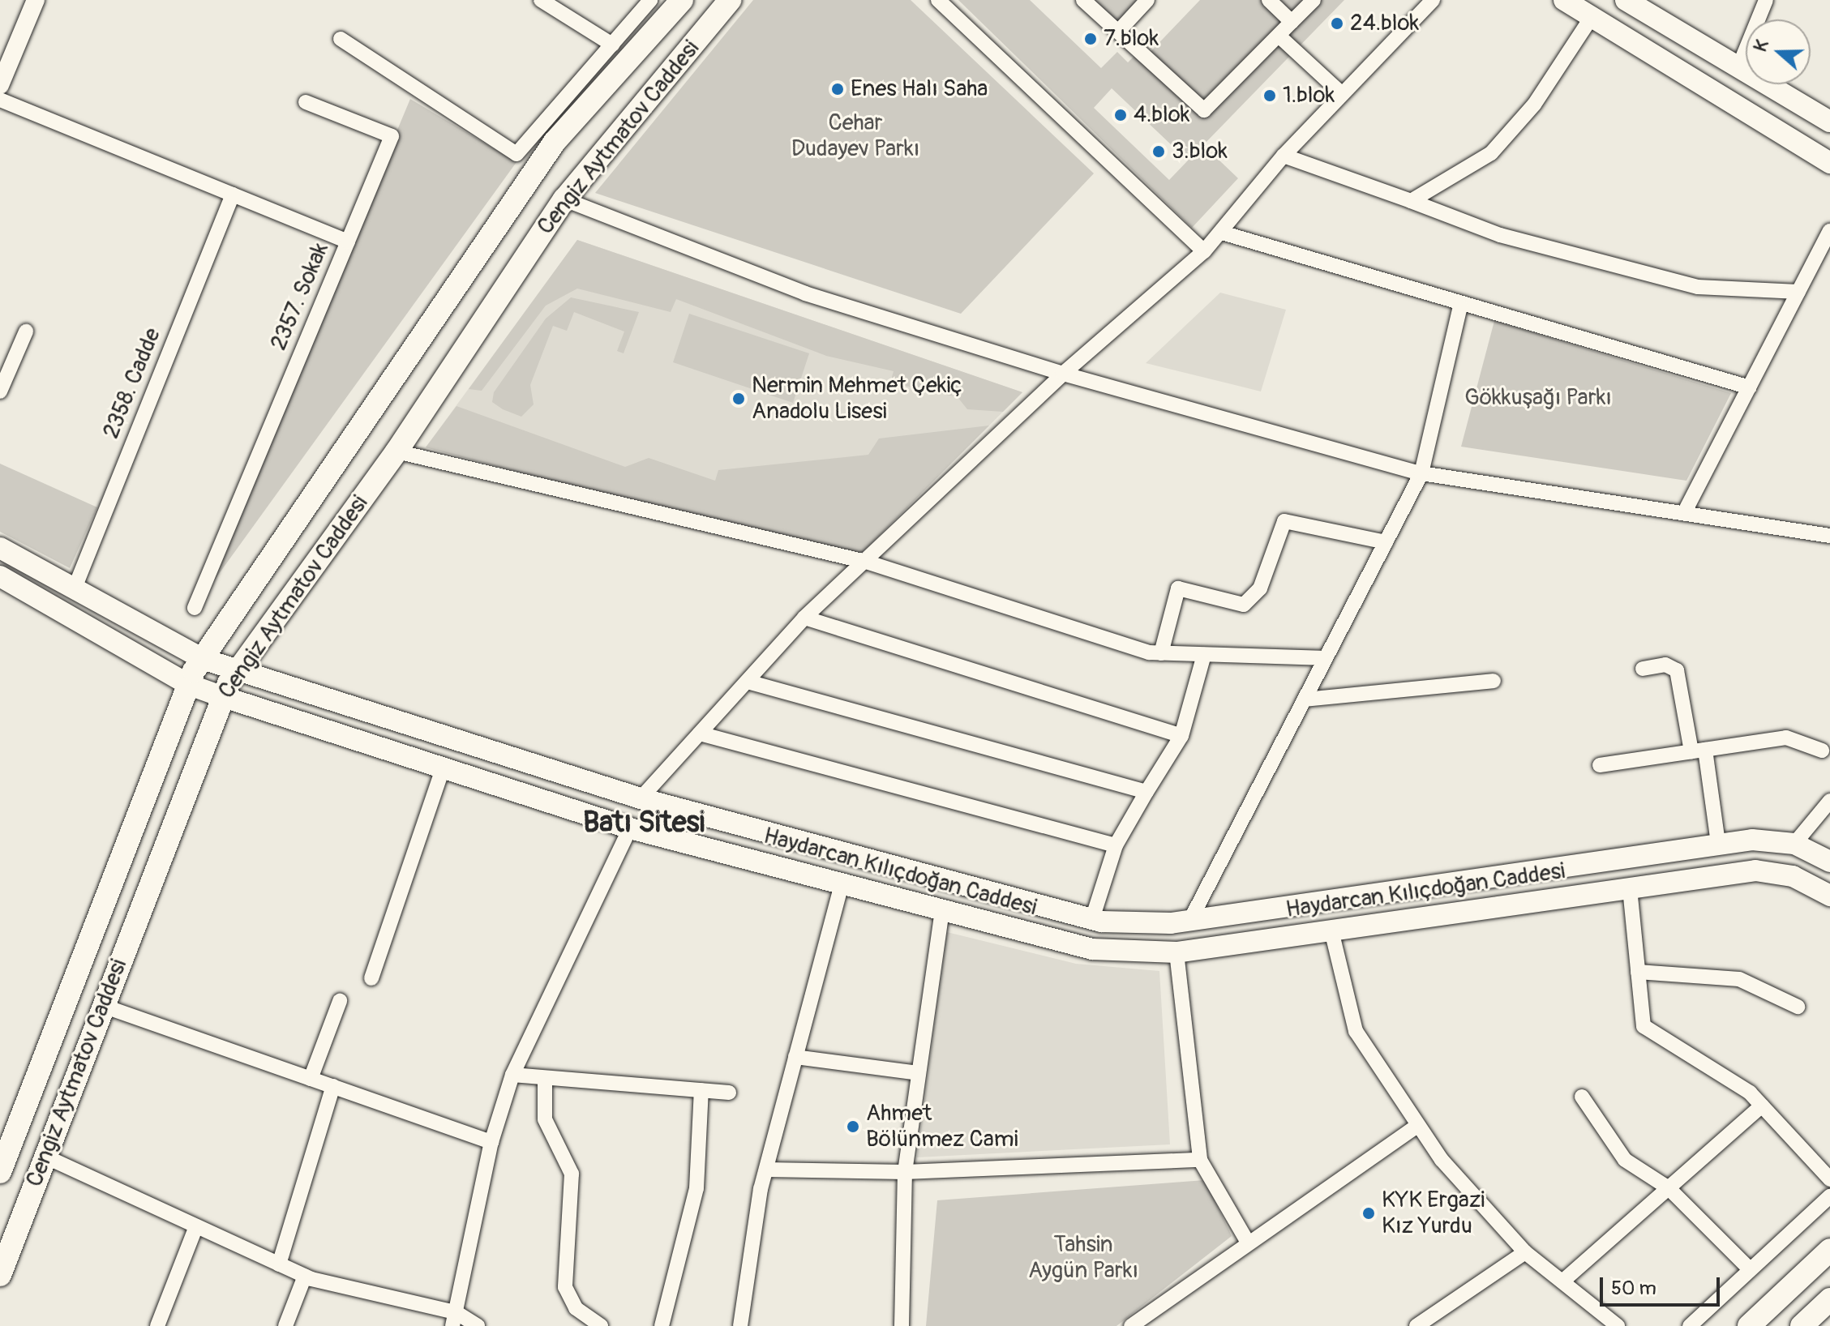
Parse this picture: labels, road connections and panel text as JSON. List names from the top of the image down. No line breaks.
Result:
{"streets":{"main road":["Cengiz Aytmatov Caddesi","Haydarcan Kılıçdoğan Caddesi"],"street":["2357. Sokak","2358. Cadde"]},"crossings":[["Cengiz Aytmatov Caddesi","Haydarcan Kılıçdoğan Caddesi"],["2357. Sokak","2358. Cadde"],["2358. Cadde","Haydarcan Kılıçdoğan Caddesi"]],"districts":["Batı Sitesi"],"parks":["Cehar Dudayev Parkı","Gökkuşağı Parkı","Tahsin Aygün Parkı"],"places":["24.blok","7.blok","Enes Halı Saha","1.blok","4.blok","3.blok","Nermin Mehmet Çekiç Anadolu Lisesi","Ahmet Bölünmez Cami","KYK Ergazi Kız Yurdu"],"scale_bar":"50 m","north":"left"}
